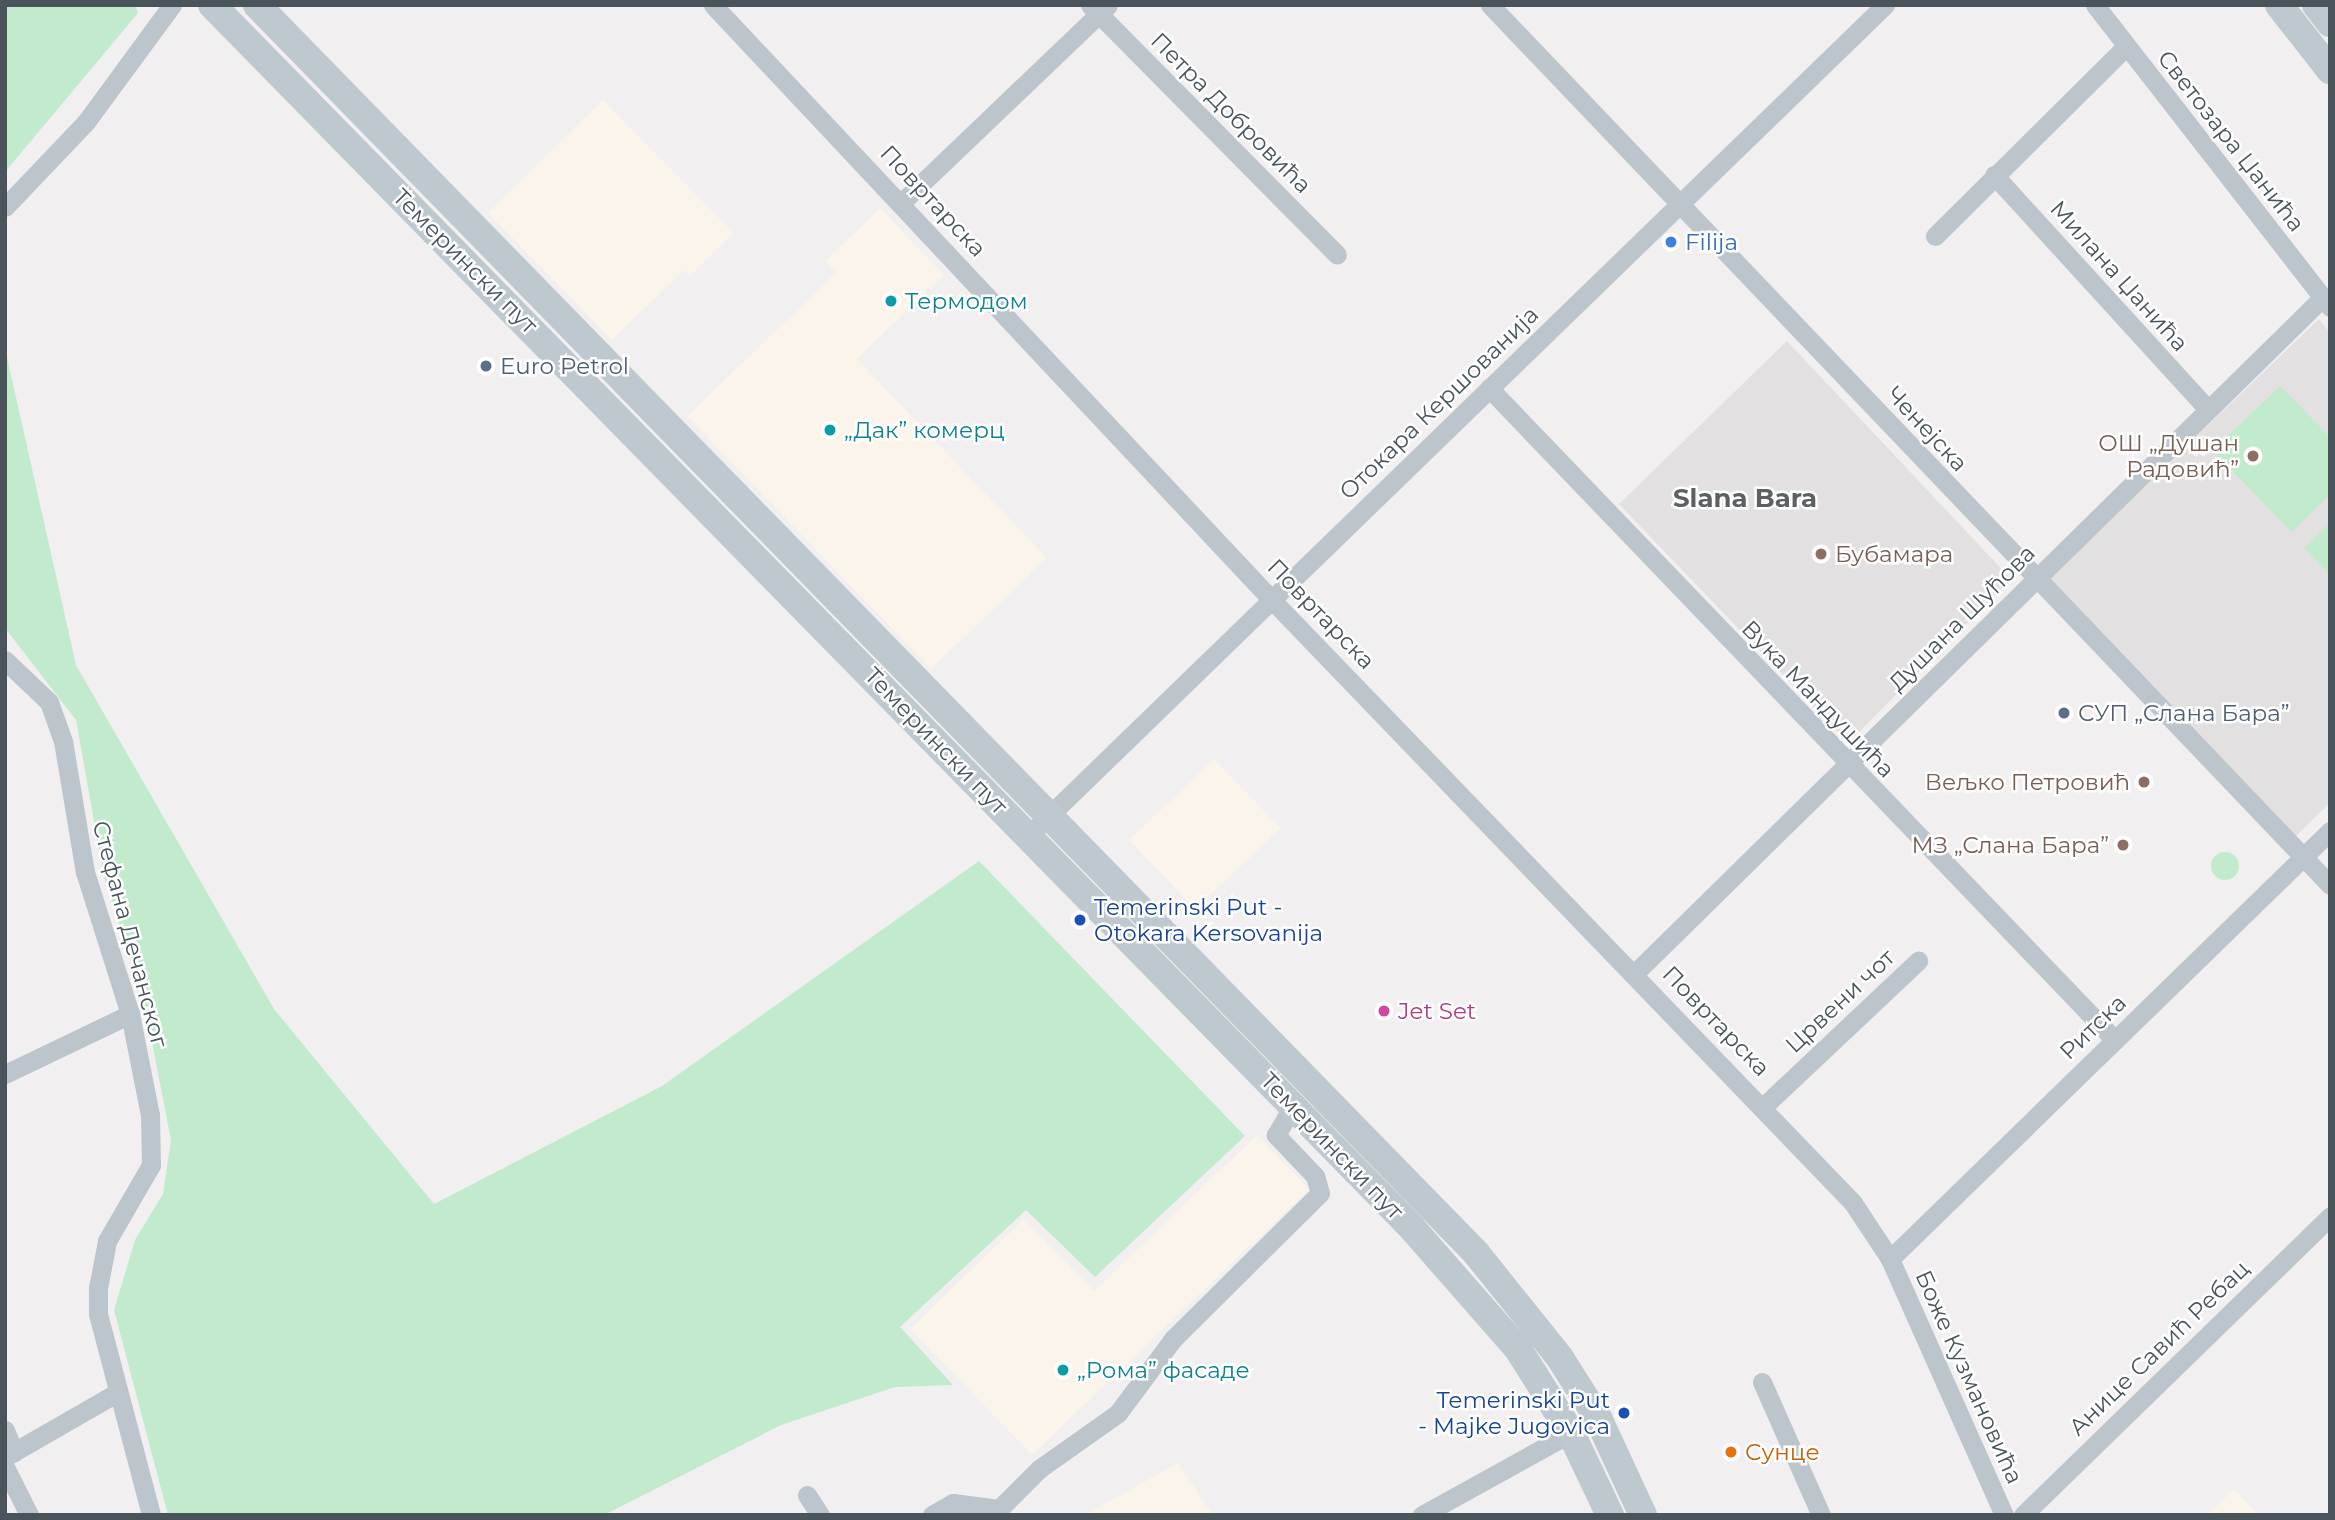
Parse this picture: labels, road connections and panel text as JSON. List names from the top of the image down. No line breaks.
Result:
{"streets":{"main road":["Темерински пут"],"street":["Петра Добровића","Светозара Џанића","Повртарска","Милана Џанића","Отокара Кершованија","Ченејска","Душана Шућова","Вука Мандушића","Стефана Дечанског","Црвени чот","Ритска","Анице Савић Ребац","Боже Кузмановића"]},"crossings":[["Светозара Џанића","Душана Шућова"],["Повртарска","Отокара Кершованија"],["Повртарска","Душана Шућова"],["Повртарска","Црвени чот"],["Повртарска","Ритска"],["Повртарска","Боже Кузмановића"],["Темерински пут","Отокара Кершованија"],["Милана Џанића","Душана Шућова"],["Отокара Кершованија","Ченејска"],["Отокара Кершованија","Вука Мандушића"],["Ченејска","Душана Шућова"],["Ченејска","Ритска"],["Душана Шућова","Вука Мандушића"],["Вука Мандушића","Ритска"],["Ритска","Боже Кузмановића"]],"districts":["Slana Bara"],"places":["Filija","Термодом","Euro Petrol","„Дак” комерц","ОШ „Душан Радовић”","Бубамара","СУП „Слана Бара”","Вељко Петровић","МЗ „Слана Бара”","Temerinski Put - Otokara Kersovanija","Jet Set","„Рома” фасаде","Temerinski Put - Majke Jugovica","Сунце"]}
